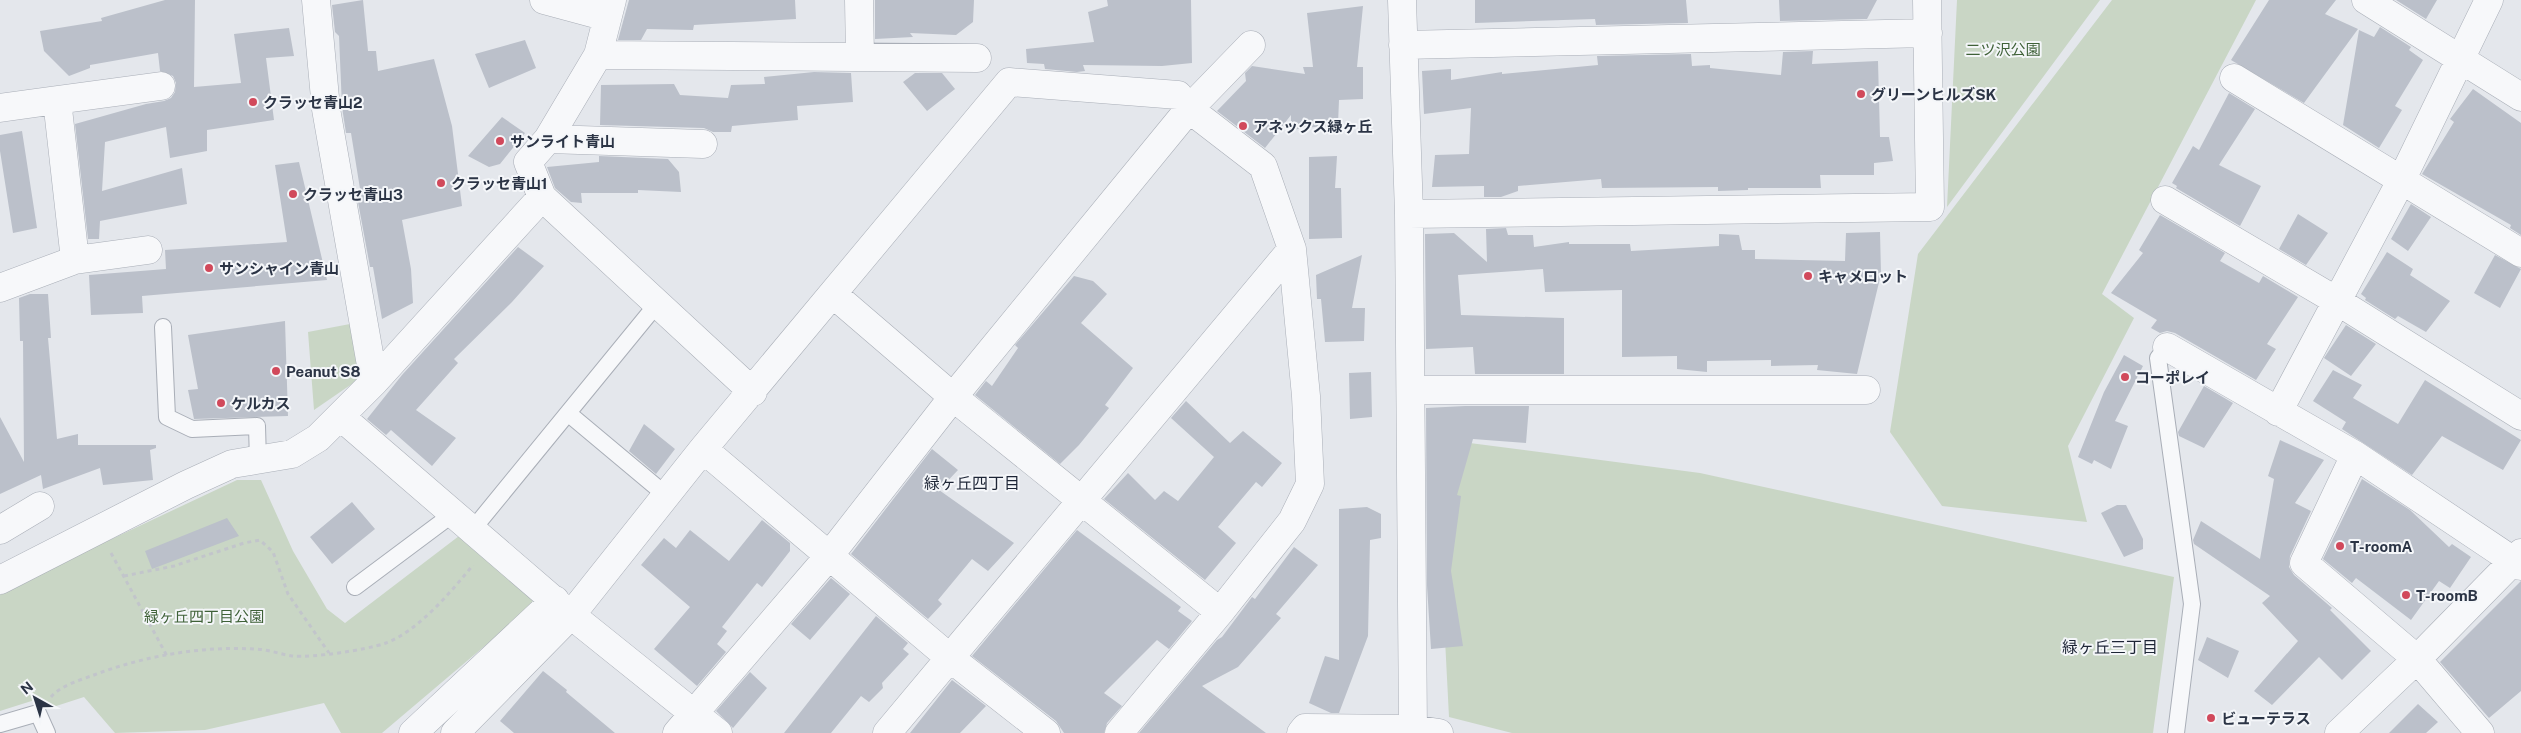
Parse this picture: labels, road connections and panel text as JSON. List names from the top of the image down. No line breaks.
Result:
{"districts":["緑ヶ丘四丁目","緑ヶ丘三丁目"],"parks":["二ツ沢公園","緑ヶ丘四丁目公園"],"places":["グリーンヒルズSK","クラッセ青山2","アネックス緑ヶ丘","サンライト青山","クラッセ青山1","クラッセ青山3","サンシャイン青山","キャメロット","Peanut S8","コーポレイ","ケルカス","T-roomA","T-roomB","ビューテラス"],"north":"top left"}
